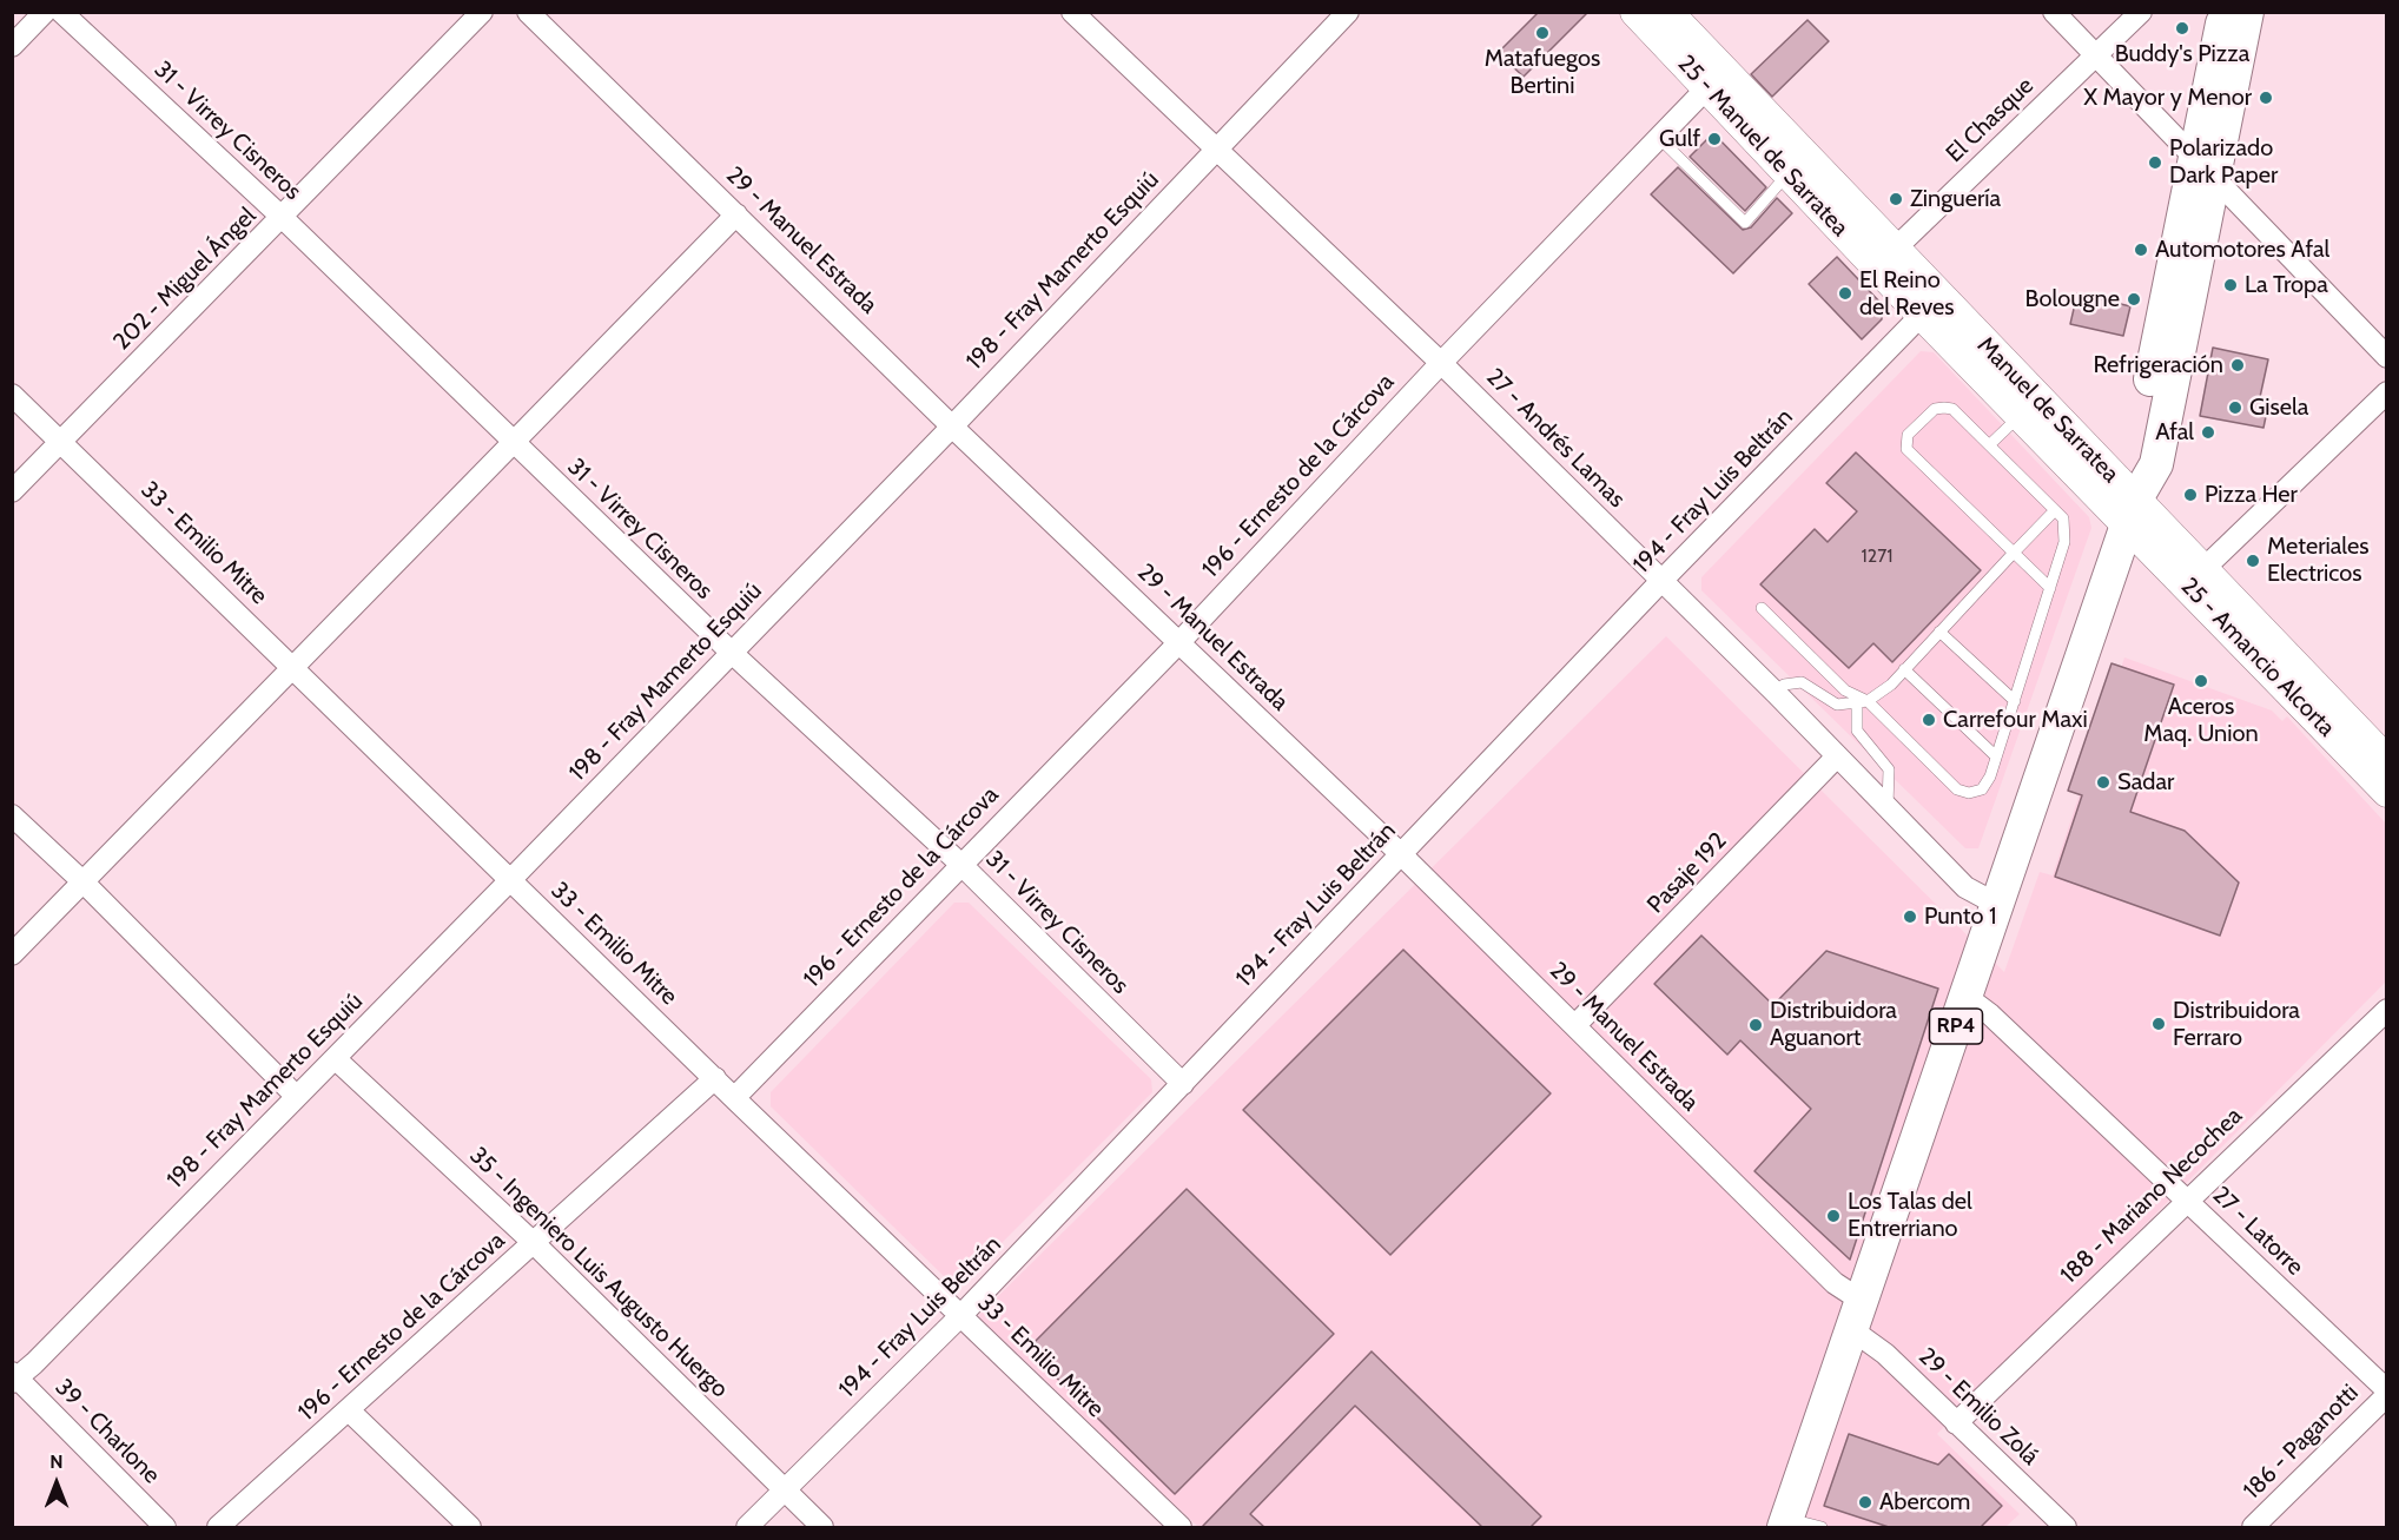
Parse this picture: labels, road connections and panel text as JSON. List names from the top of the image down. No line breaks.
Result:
{"streets":{"main road":["25 - Manuel de Sarratea","Manuel de Sarratea","25 - Amancio Alcorta","RP4"],"street":["El Chasque","31 - Virrey Cisneros","29 - Manuel Estrada","198 - Fray Mamerto Esquiú","202 - Miguel Ángel","27 - Andrés Lamas","196 - Ernesto de la Cárcova","194 - Fray Luis Beltrán","33 - Emilio Mitre","Pasaje 192","188 - Mariano Necochea","27 - Latorre","35 - Ingeniero Luis Augusto Huergo","29 - Emilio Zolá","39 - Charlone","186 - Paganotti"]},"crossings":[["El Chasque","25 - Manuel de Sarratea"],["El Chasque","Manuel de Sarratea"],["31 - Virrey Cisneros","198 - Fray Mamerto Esquiú"],["31 - Virrey Cisneros","202 - Miguel Ángel"],["31 - Virrey Cisneros","196 - Ernesto de la Cárcova"],["31 - Virrey Cisneros","194 - Fray Luis Beltrán"],["25 - Manuel de Sarratea","Manuel de Sarratea"],["25 - Manuel de Sarratea","196 - Ernesto de la Cárcova"],["25 - Manuel de Sarratea","194 - Fray Luis Beltrán"],["25 - Manuel de Sarratea","25 - Amancio Alcorta"],["25 - Manuel de Sarratea","RP4"],["29 - Manuel Estrada","198 - Fray Mamerto Esquiú"],["29 - Manuel Estrada","196 - Ernesto de la Cárcova"],["29 - Manuel Estrada","194 - Fray Luis Beltrán"],["29 - Manuel Estrada","Pasaje 192"],["29 - Manuel Estrada","RP4"],["29 - Manuel Estrada","29 - Emilio Zolá"],["198 - Fray Mamerto Esquiú","27 - Andrés Lamas"],["198 - Fray Mamerto Esquiú","33 - Emilio Mitre"],["198 - Fray Mamerto Esquiú","35 - Ingeniero Luis Augusto Huergo"],["198 - Fray Mamerto Esquiú","39 - Charlone"],["202 - Miguel Ángel","33 - Emilio Mitre"],["Manuel de Sarratea","196 - Ernesto de la Cárcova"],["Manuel de Sarratea","25 - Amancio Alcorta"],["Manuel de Sarratea","RP4"],["27 - Andrés Lamas","196 - Ernesto de la Cárcova"],["27 - Andrés Lamas","194 - Fray Luis Beltrán"],["27 - Andrés Lamas","Pasaje 192"],["27 - Andrés Lamas","RP4"],["196 - Ernesto de la Cárcova","33 - Emilio Mitre"],["196 - Ernesto de la Cárcova","35 - Ingeniero Luis Augusto Huergo"],["194 - Fray Luis Beltrán","33 - Emilio Mitre"],["194 - Fray Luis Beltrán","35 - Ingeniero Luis Augusto Huergo"],["25 - Amancio Alcorta","RP4"],["RP4","27 - Latorre"],["RP4","29 - Emilio Zolá"],["188 - Mariano Necochea","27 - Latorre"],["188 - Mariano Necochea","29 - Emilio Zolá"],["27 - Latorre","186 - Paganotti"]],"places":["Buddy's Pizza","Matafuegos Bertini","X Mayor y Menor","Gulf","Polarizado Dark Paper","Zinguería","Automotores Afal","La Tropa","El Reino del Reves","Bolougne","Refrigeración","Gisela","Afal","Pizza Her","Meteriales Electricos","Aceros Maq. Union","Carrefour Maxi","Sadar","Punto 1","Distribuidora Ferraro","Distribuidora Aguanort","Los Talas del Entrerriano","Abercom"],"house_numbers":["1271"],"north":"top"}
